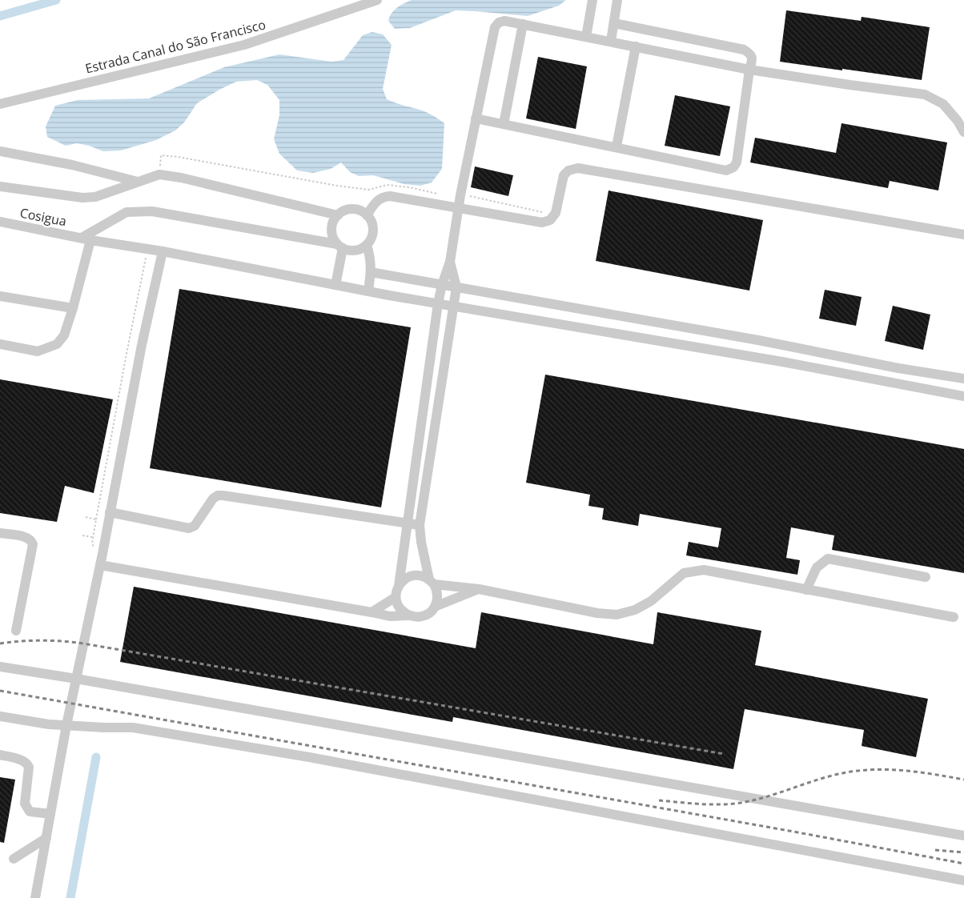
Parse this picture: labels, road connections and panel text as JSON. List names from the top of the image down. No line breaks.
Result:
{"streets":{"street":["Estrada Canal do São Francisco","Cosigua"]}}
